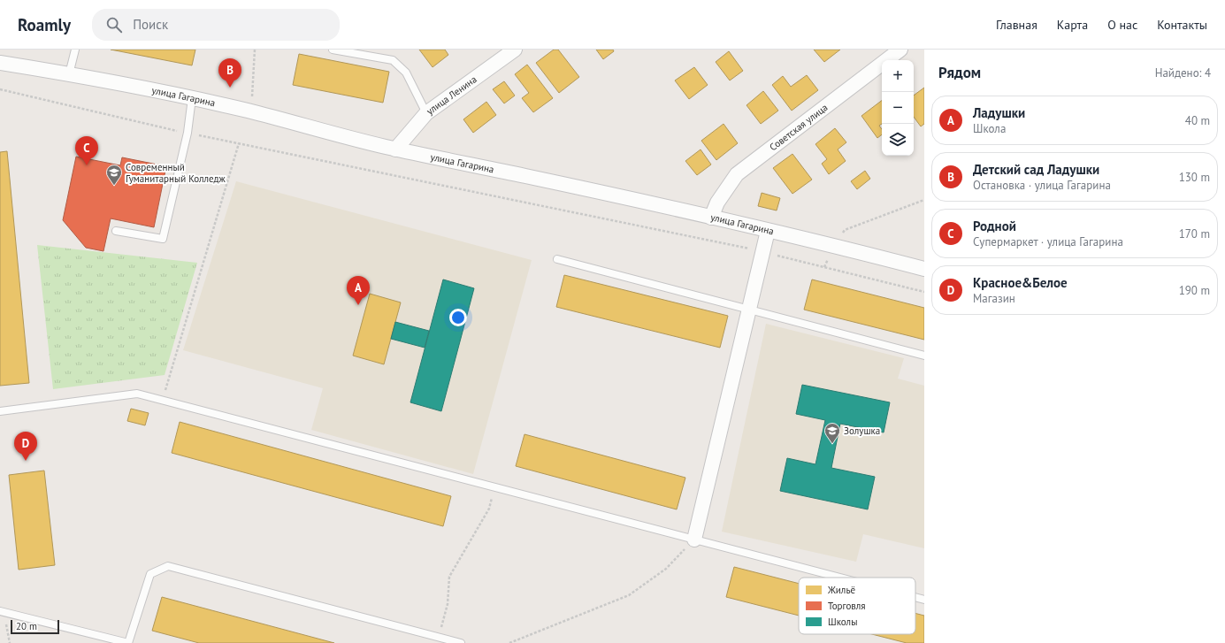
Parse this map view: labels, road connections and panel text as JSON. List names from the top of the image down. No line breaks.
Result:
{"streets":{"street":["улица Ленина","улица Гагарина","Советская улица"]},"crossings":[["улица Ленина","улица Гагарина"],["улица Гагарина","Советская улица"]],"places":{"school or university":["Современный Гуманитарный Колледж","Золушка"]},"legend":["Жильё","Торговля","Школы"],"scale_bar":"20 m","page":{"header":"Roamly","search":"Поиск","nav":["Главная","Карта","О нас","Контакты"],"heading":["Рядом","Найдено: 4"],"pins":["B","C","A","D"],"map_buttons":["+","−"],"list":[{"mark":"A","name":"Ладушки","note":"Школа","value":"40 m"},{"mark":"B","name":"Детский сад Ладушки","note":"Остановка · улица Гагарина","value":"130 m"},{"mark":"C","name":"Родной","note":"Супермаркет · улица Гагарина","value":"170 m"},{"mark":"D","name":"Красное&Белое","note":"Магазин","value":"190 m"}],"scale":"20 m"}}
